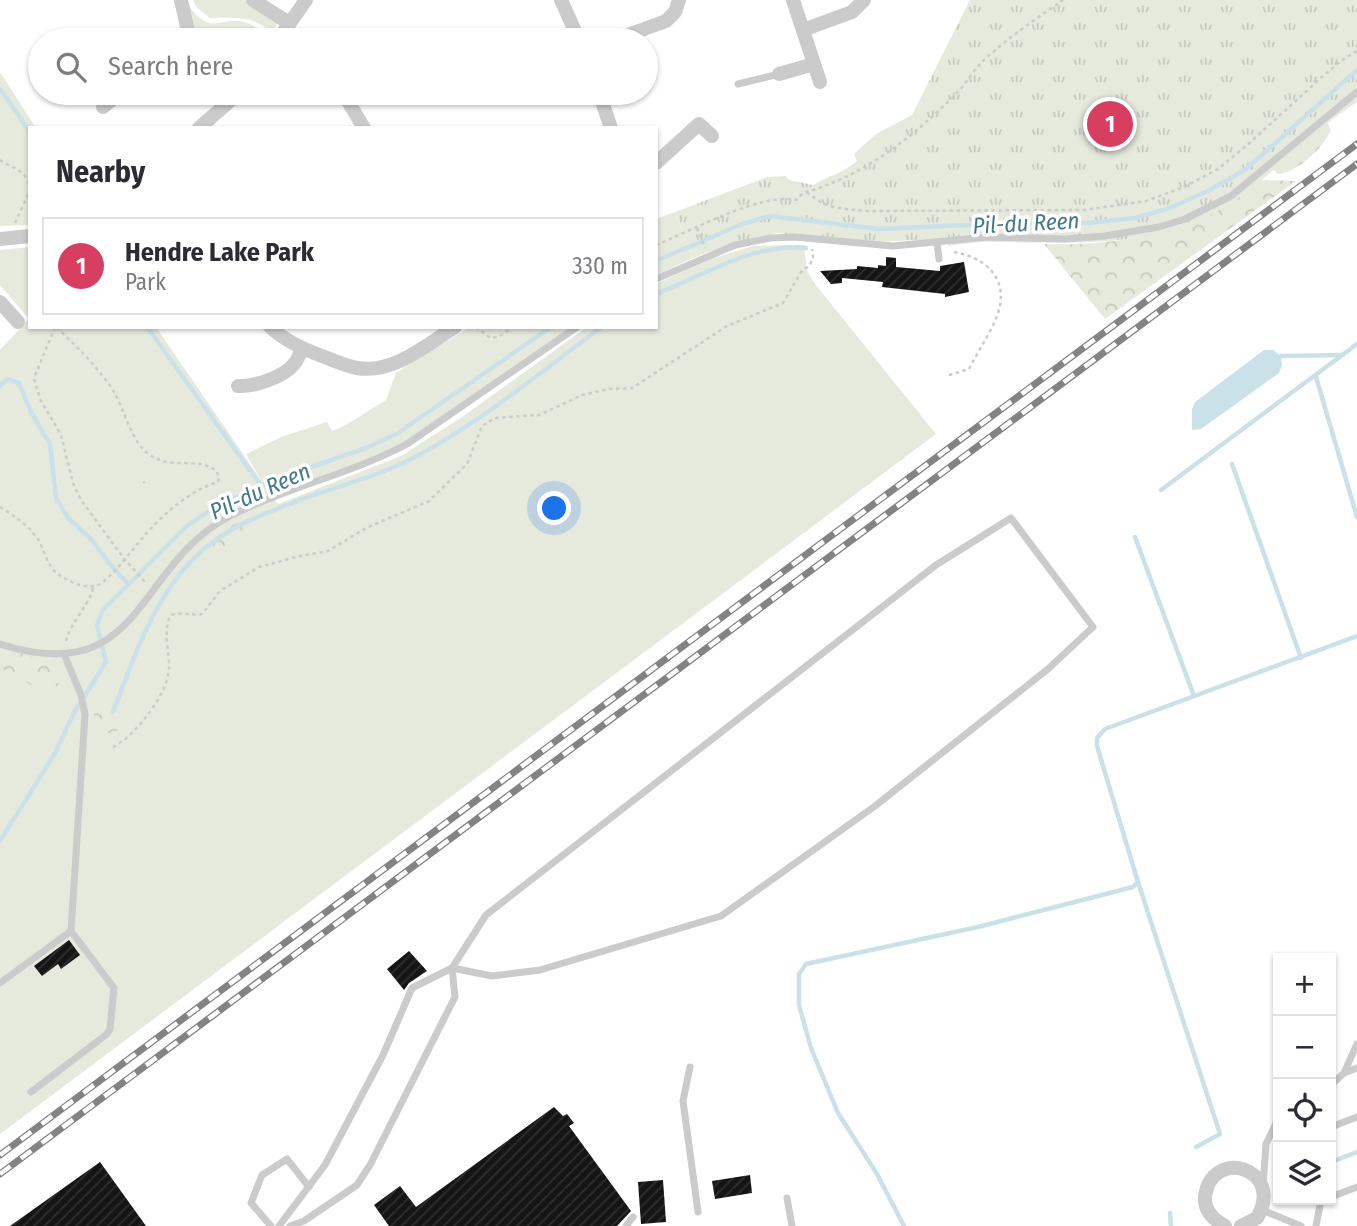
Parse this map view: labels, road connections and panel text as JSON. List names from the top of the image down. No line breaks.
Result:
{"water":["Pil-du Reen"],"page":{"search":"Search here","pins":"1","heading":"Nearby","list":[{"mark":"1","name":"Hendre Lake Park","note":"Park","value":"330 m"}],"map_buttons":["+","−"]}}
